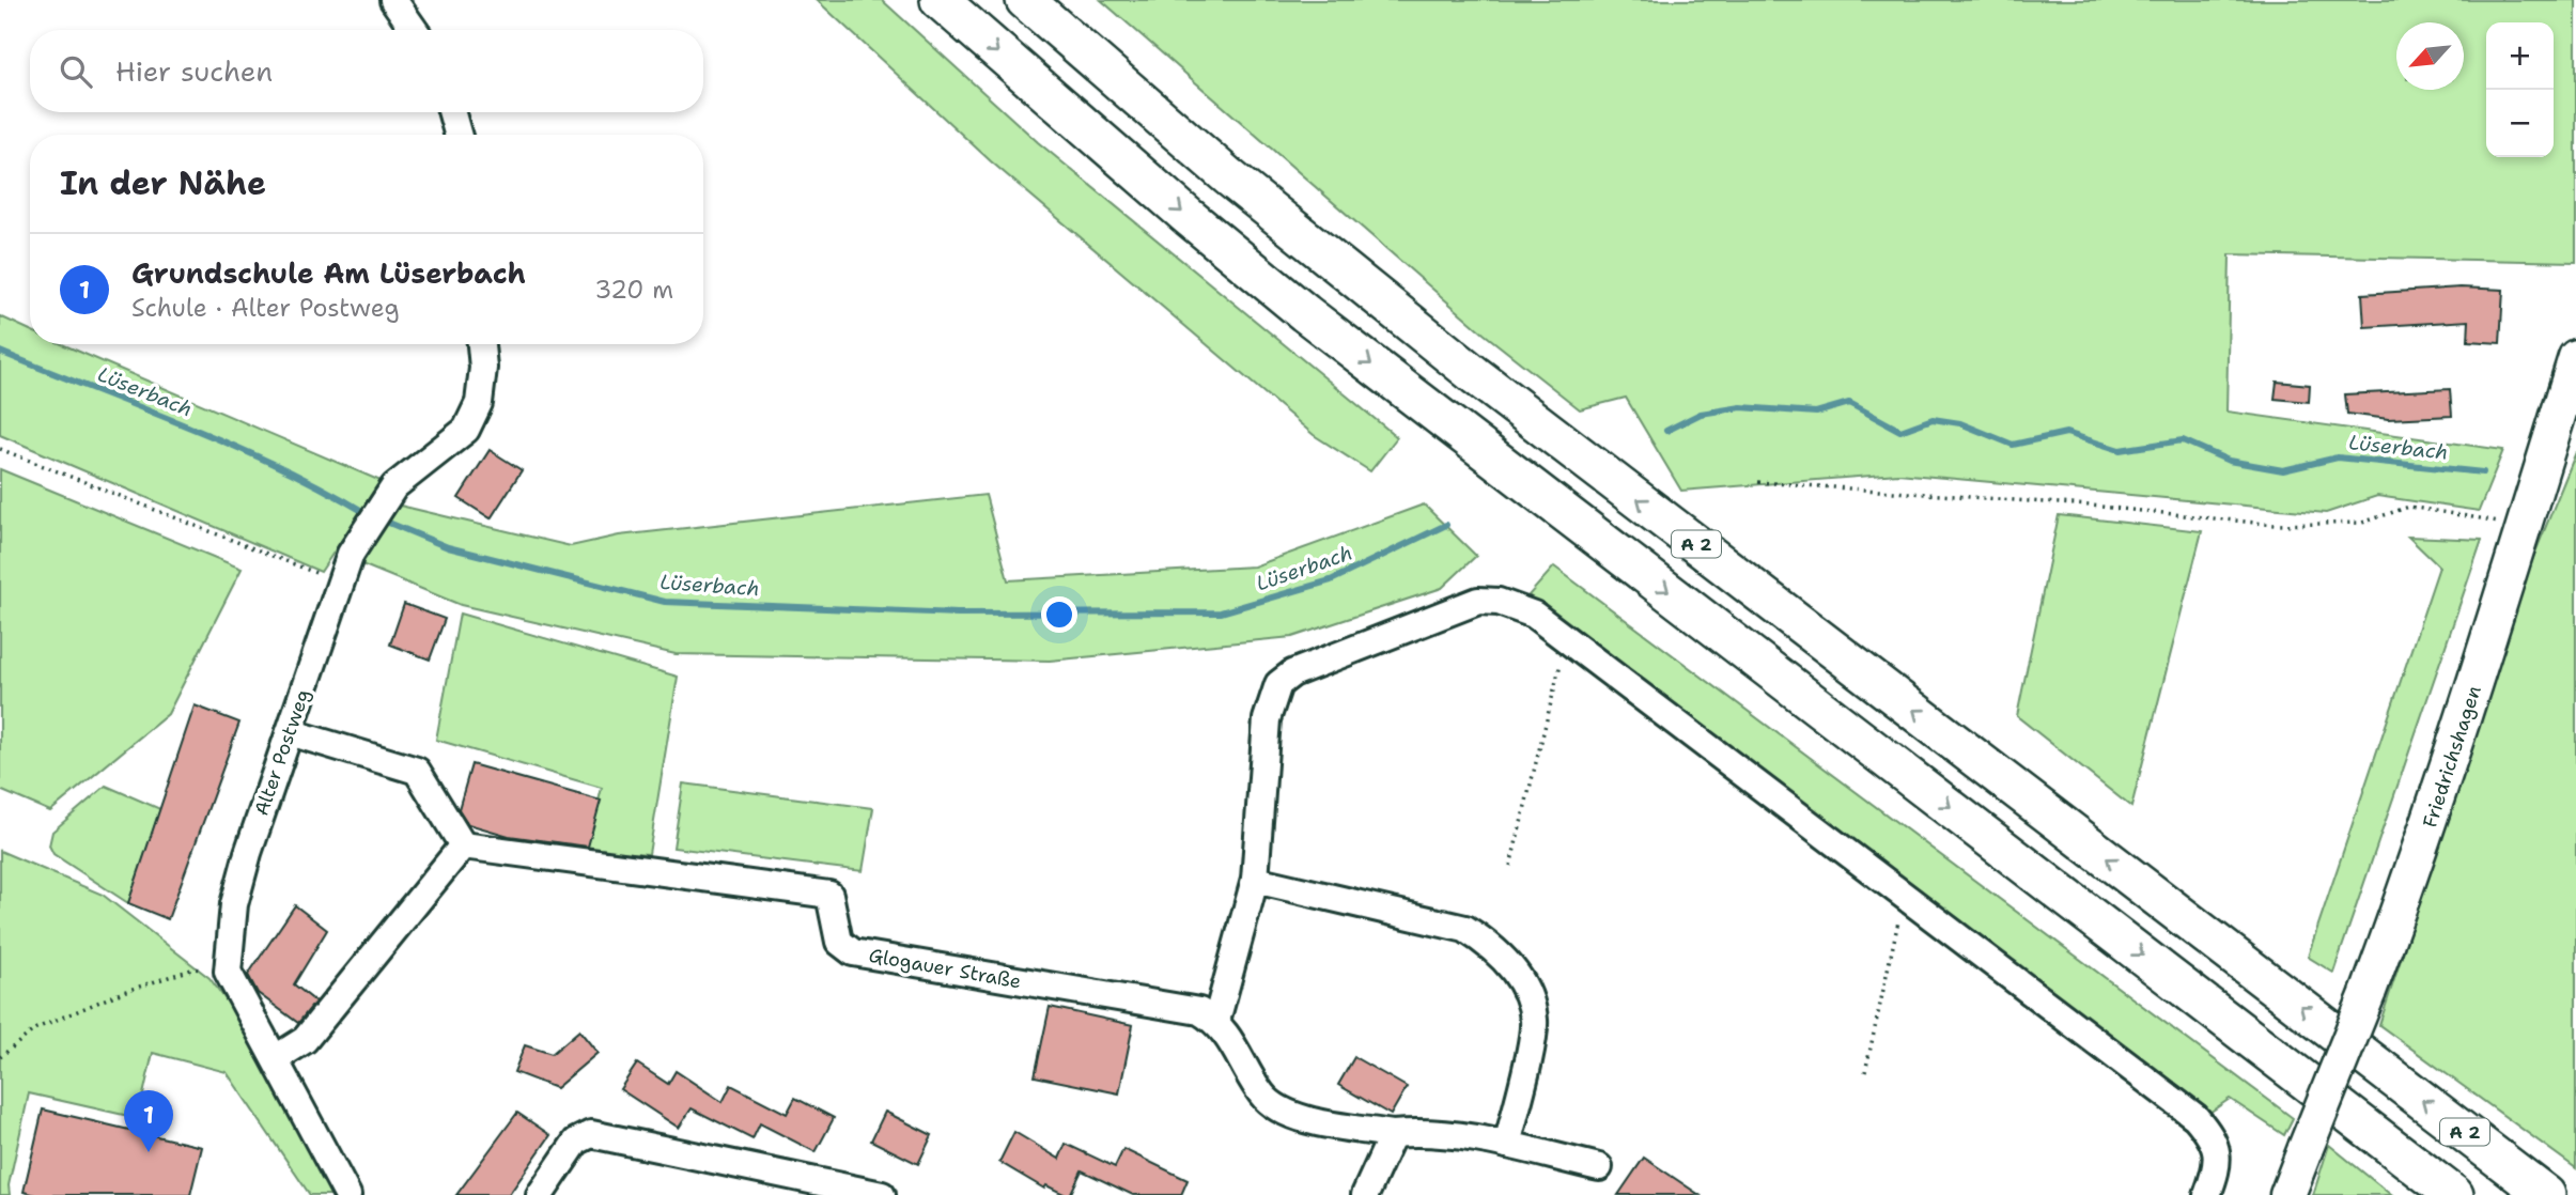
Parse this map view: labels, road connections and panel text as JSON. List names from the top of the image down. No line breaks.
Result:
{"streets":{"highway":["A 2"],"main road":["Friedrichshagen"],"street":["Alter Postweg","Glogauer Straße"]},"water":["Lüserbach"],"north":"bottom left","page":{"map_buttons":["+","−"],"search":"Hier suchen","heading":"In der Nähe","list":[{"mark":"1","name":"Grundschule Am Lüserbach","note":"Schule · Alter Postweg","value":"320 m"}],"pins":"1"}}
